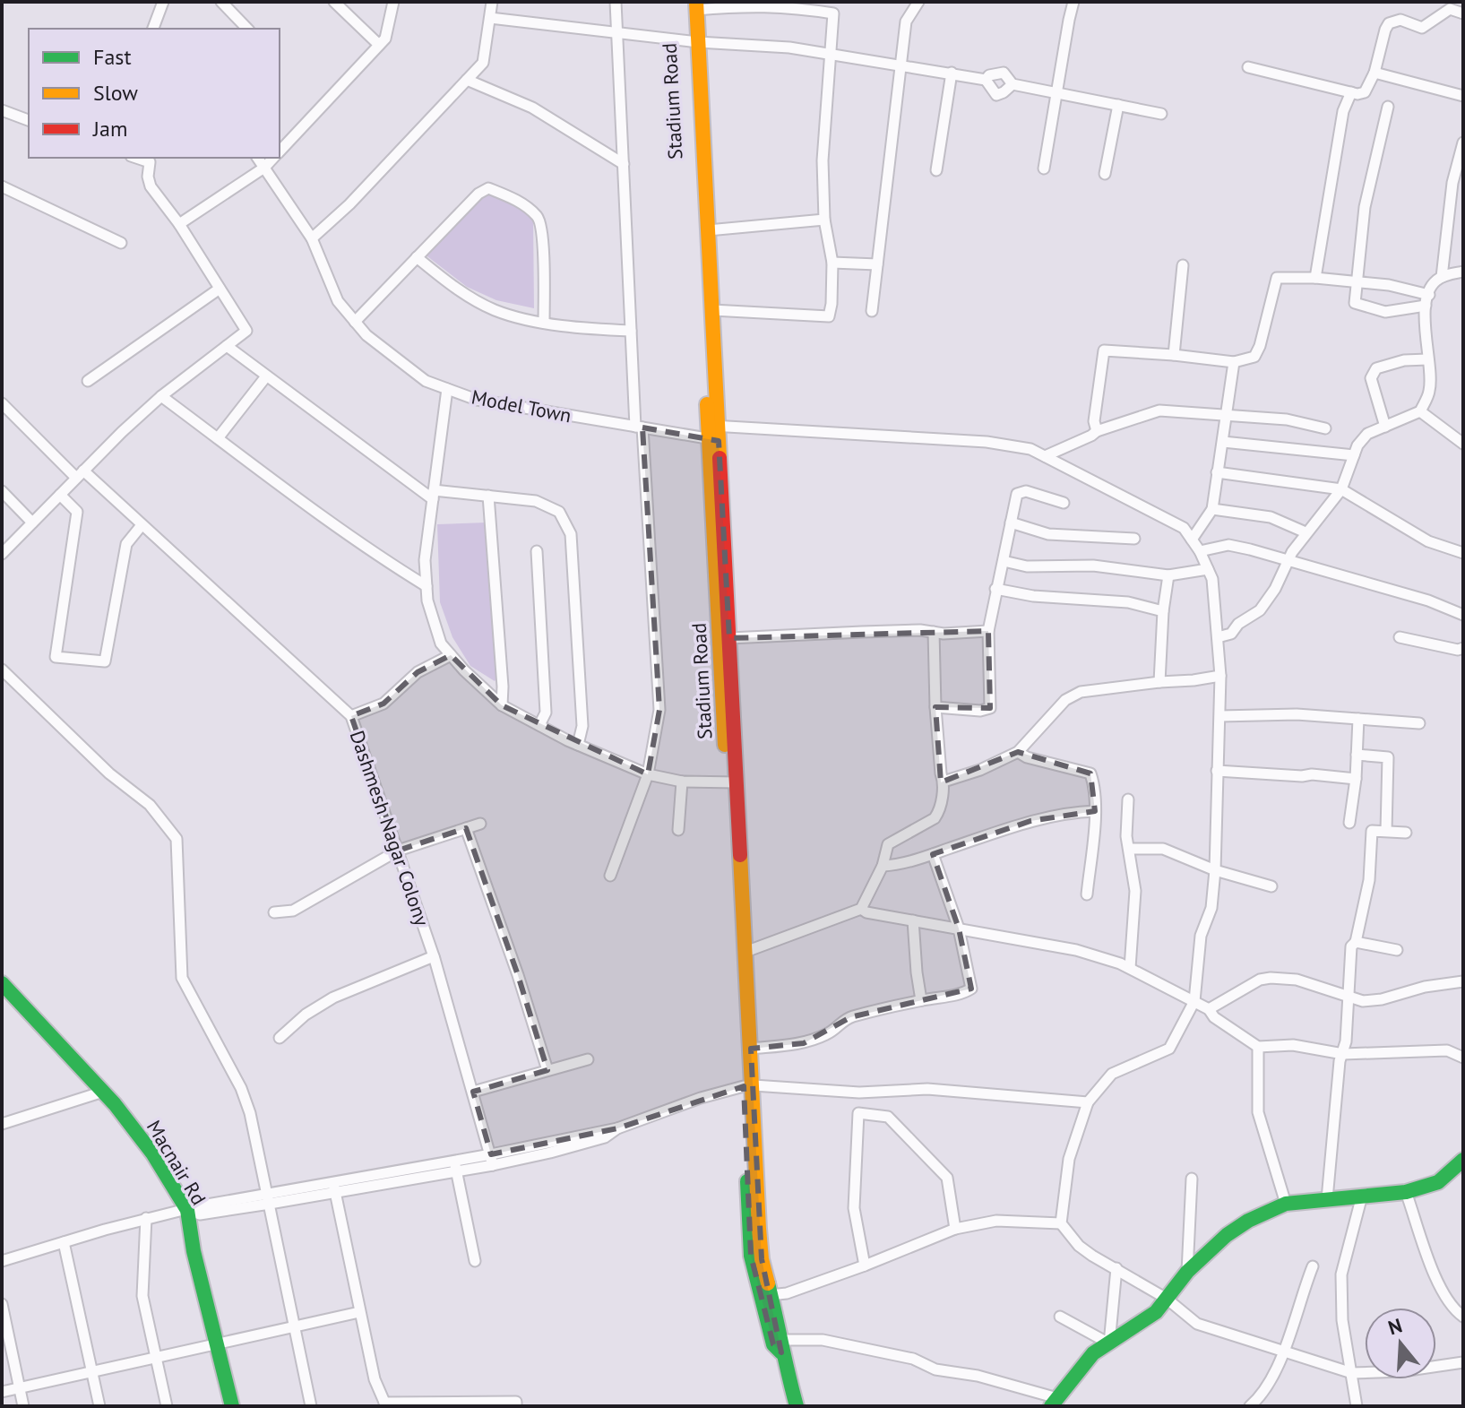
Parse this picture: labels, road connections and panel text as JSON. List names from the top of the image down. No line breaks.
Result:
{"streets":{"main road":["Stadium Road","Macnair Rd"],"street":["Model Town","Dashmesh Nagar Colony"]},"crossings":[["Stadium Road","Model Town"]],"legend":["Fast","Slow","Jam"],"north":"top"}
